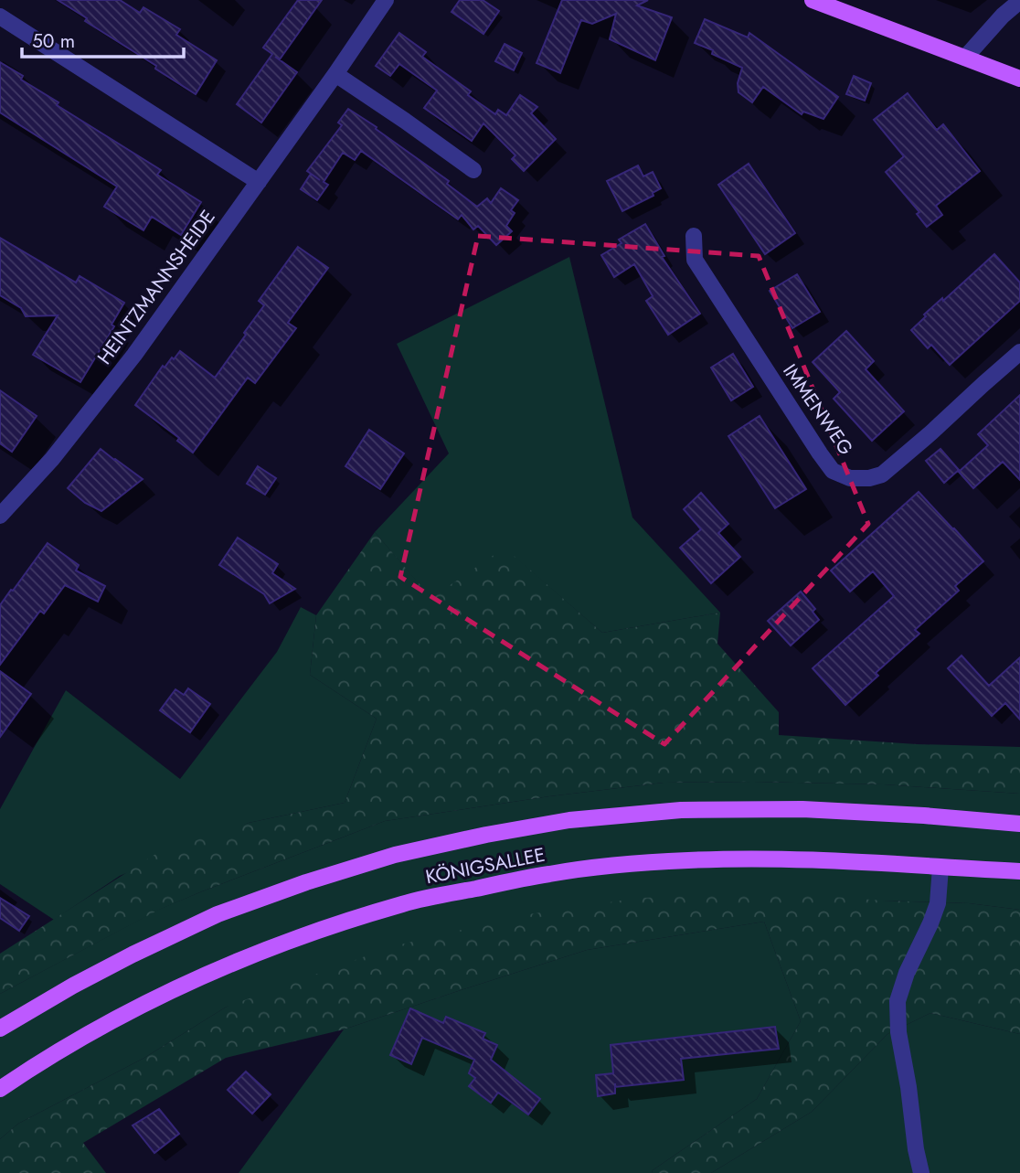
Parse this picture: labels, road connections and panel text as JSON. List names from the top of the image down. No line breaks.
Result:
{"streets":{"main road":["KÖNIGSALLEE"],"street":["HEINTZMANNSHEIDE","IMMENWEG"]},"scale_bar":"50 m"}
